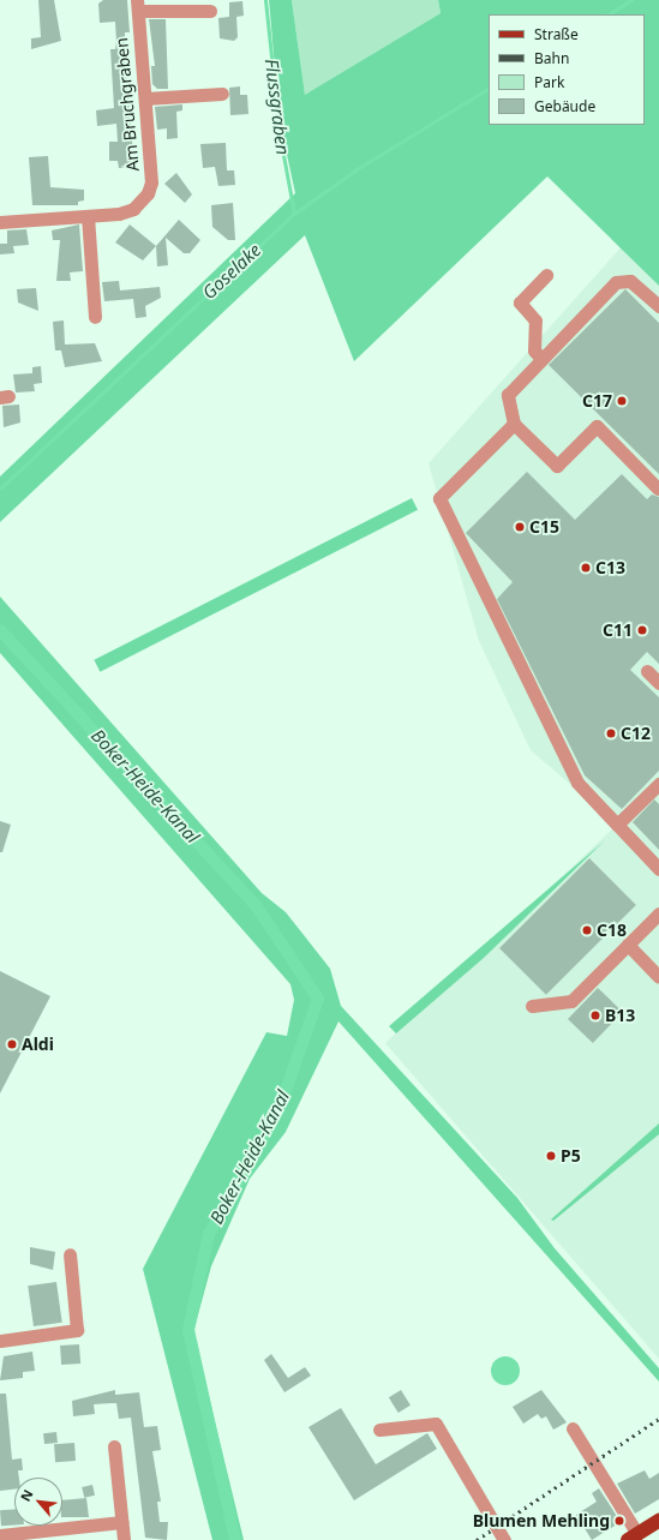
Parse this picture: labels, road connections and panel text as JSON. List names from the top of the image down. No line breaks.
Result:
{"streets":{"street":["Am Bruchgraben"]},"water":["Flussgraben","Goselake","Boker-Heide-Kanal"],"places":["C17","C15","C13","C11","C12","C18","B13","Aldi","P5","Blumen Mehling"],"legend":["Straße","Bahn","Park","Gebäude"],"north":"top left"}
